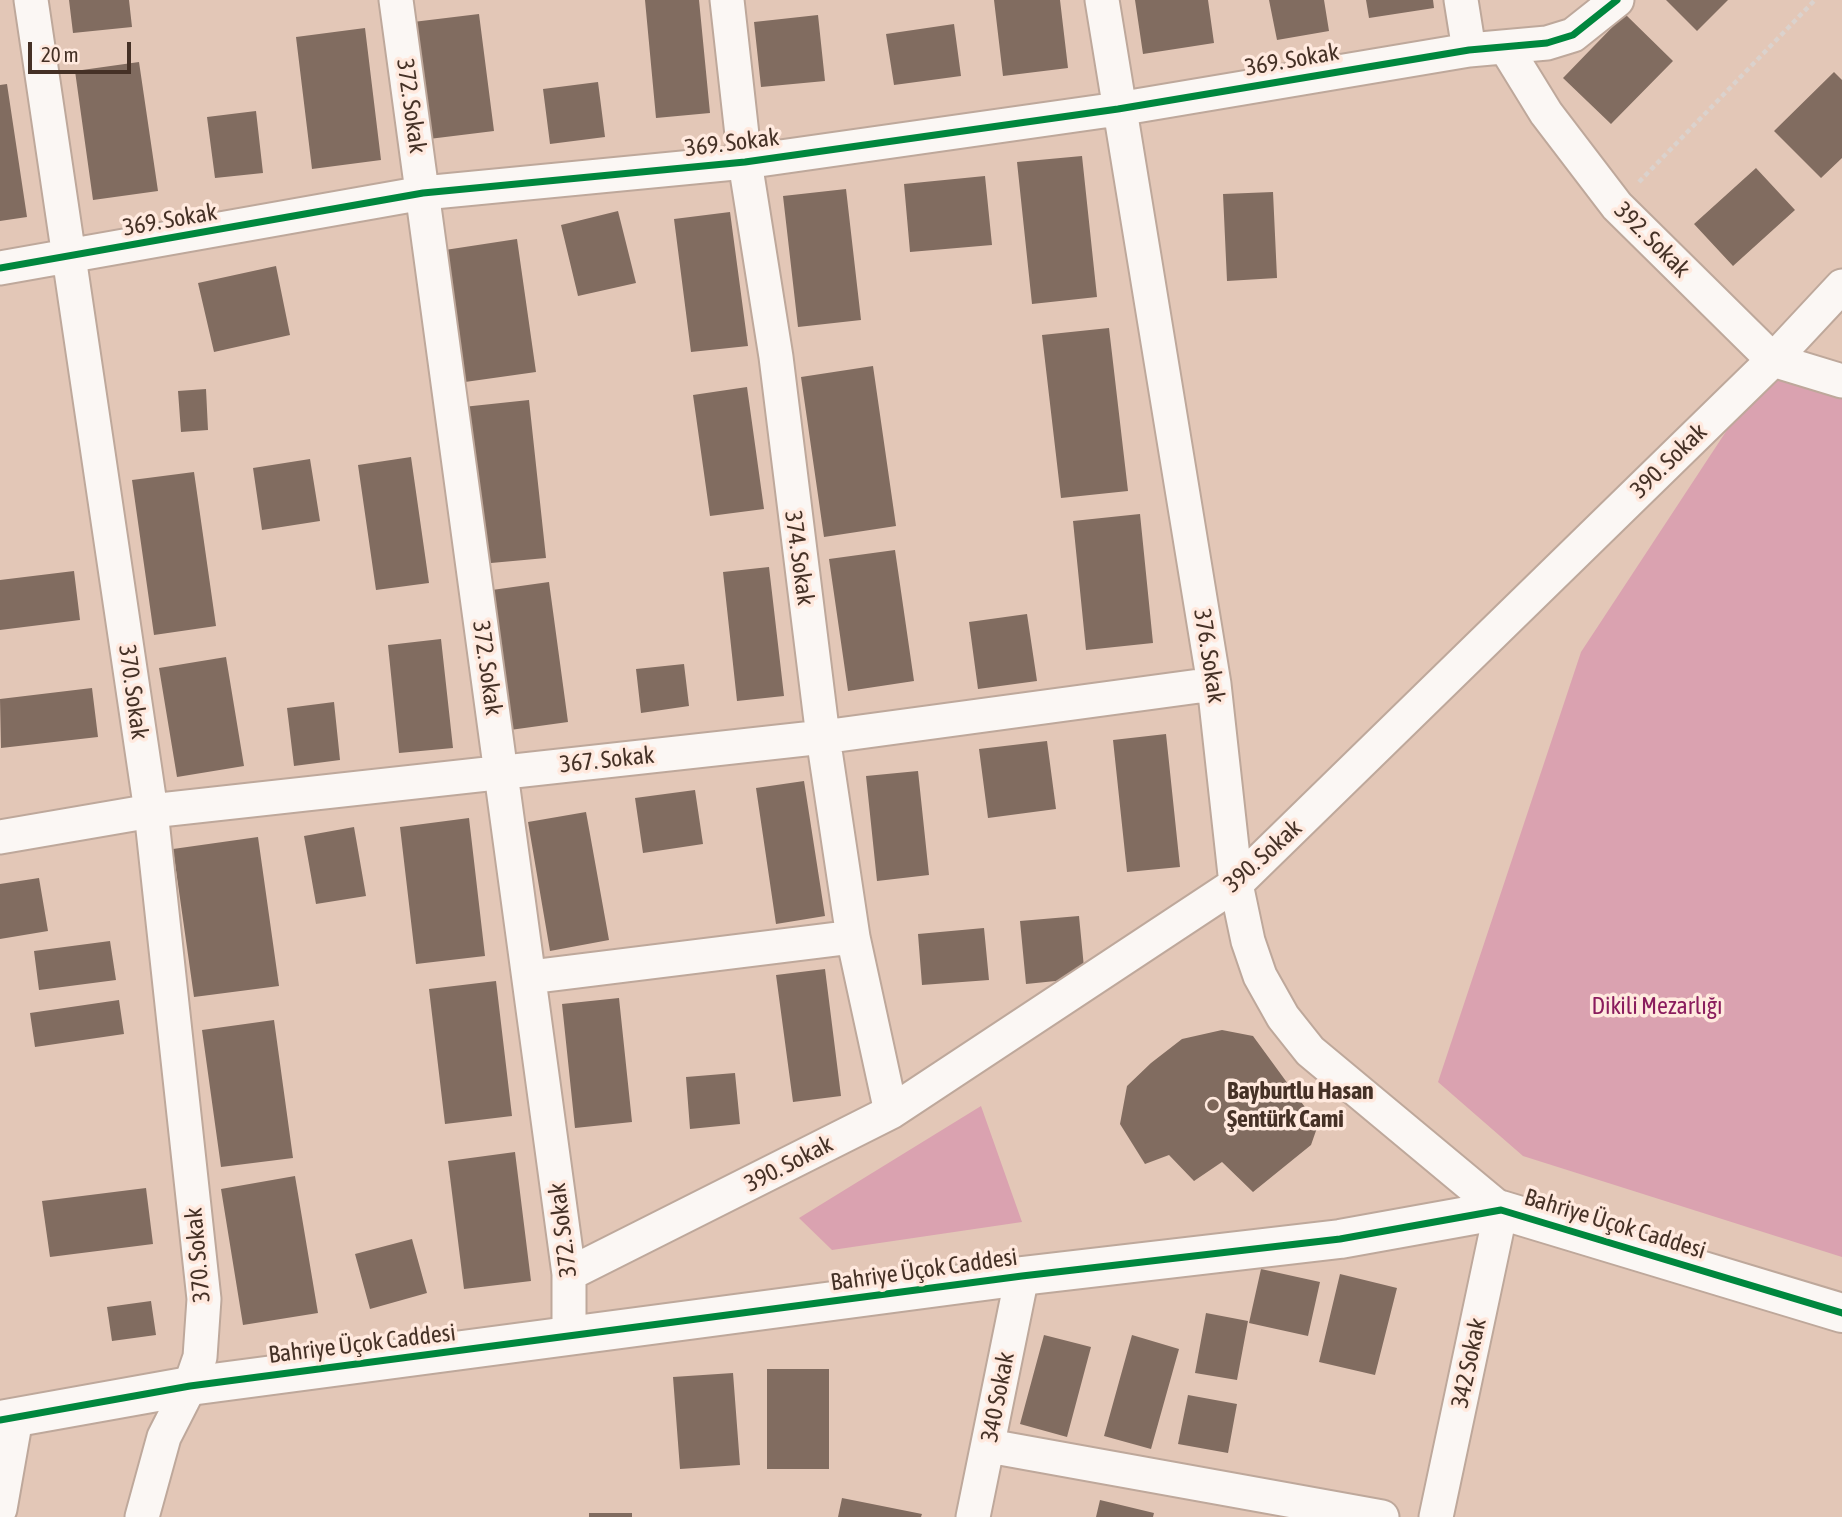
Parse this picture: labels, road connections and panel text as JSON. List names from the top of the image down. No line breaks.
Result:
{"streets":{"street":["369. Sokak","372. Sokak","392. Sokak","390. Sokak","374. Sokak","376. Sokak","370. Sokak","367. Sokak","Bahriye Üçok Caddesi","342 Sokak","340 Sokak"]},"crossings":[["369. Sokak","372. Sokak"],["369. Sokak","392. Sokak"],["369. Sokak","374. Sokak"],["369. Sokak","376. Sokak"],["369. Sokak","370. Sokak"],["372. Sokak","390. Sokak"],["372. Sokak","367. Sokak"],["372. Sokak","Bahriye Üçok Caddesi"],["392. Sokak","390. Sokak"],["390. Sokak","374. Sokak"],["390. Sokak","376. Sokak"],["374. Sokak","367. Sokak"],["376. Sokak","367. Sokak"],["376. Sokak","Bahriye Üçok Caddesi"],["376. Sokak","342 Sokak"],["370. Sokak","367. Sokak"],["370. Sokak","Bahriye Üçok Caddesi"],["Bahriye Üçok Caddesi","342 Sokak"],["Bahriye Üçok Caddesi","340 Sokak"]],"parks":["Dikili Mezarlığı"],"places":["Bayburtlu Hasan Şentürk Cami"],"scale_bar":"20 m"}
